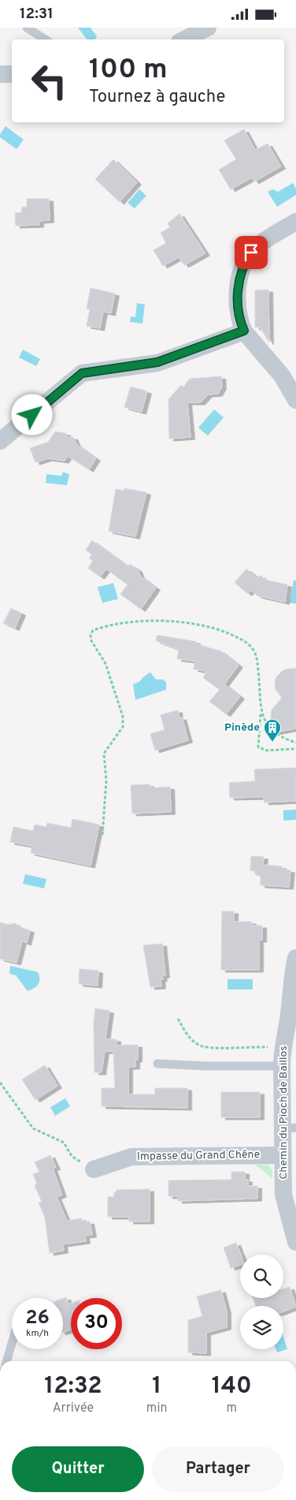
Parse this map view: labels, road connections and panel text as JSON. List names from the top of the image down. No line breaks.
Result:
{"streets":{"street":["Chemin du Pioch de Baillos","Impasse du Grand Chêne"]},"crossings":[["Chemin du Pioch de Baillos","Impasse du Grand Chêne"]],"places":{"building":["Pinède"]},"page":{"status":"12:31","turn":["100 m","Tournez à gauche"],"speed":"26 km/h","limit":"30","eta":["12:32","Arrivée","1","min","140","m"],"buttons":["Quitter","Partager"]}}
